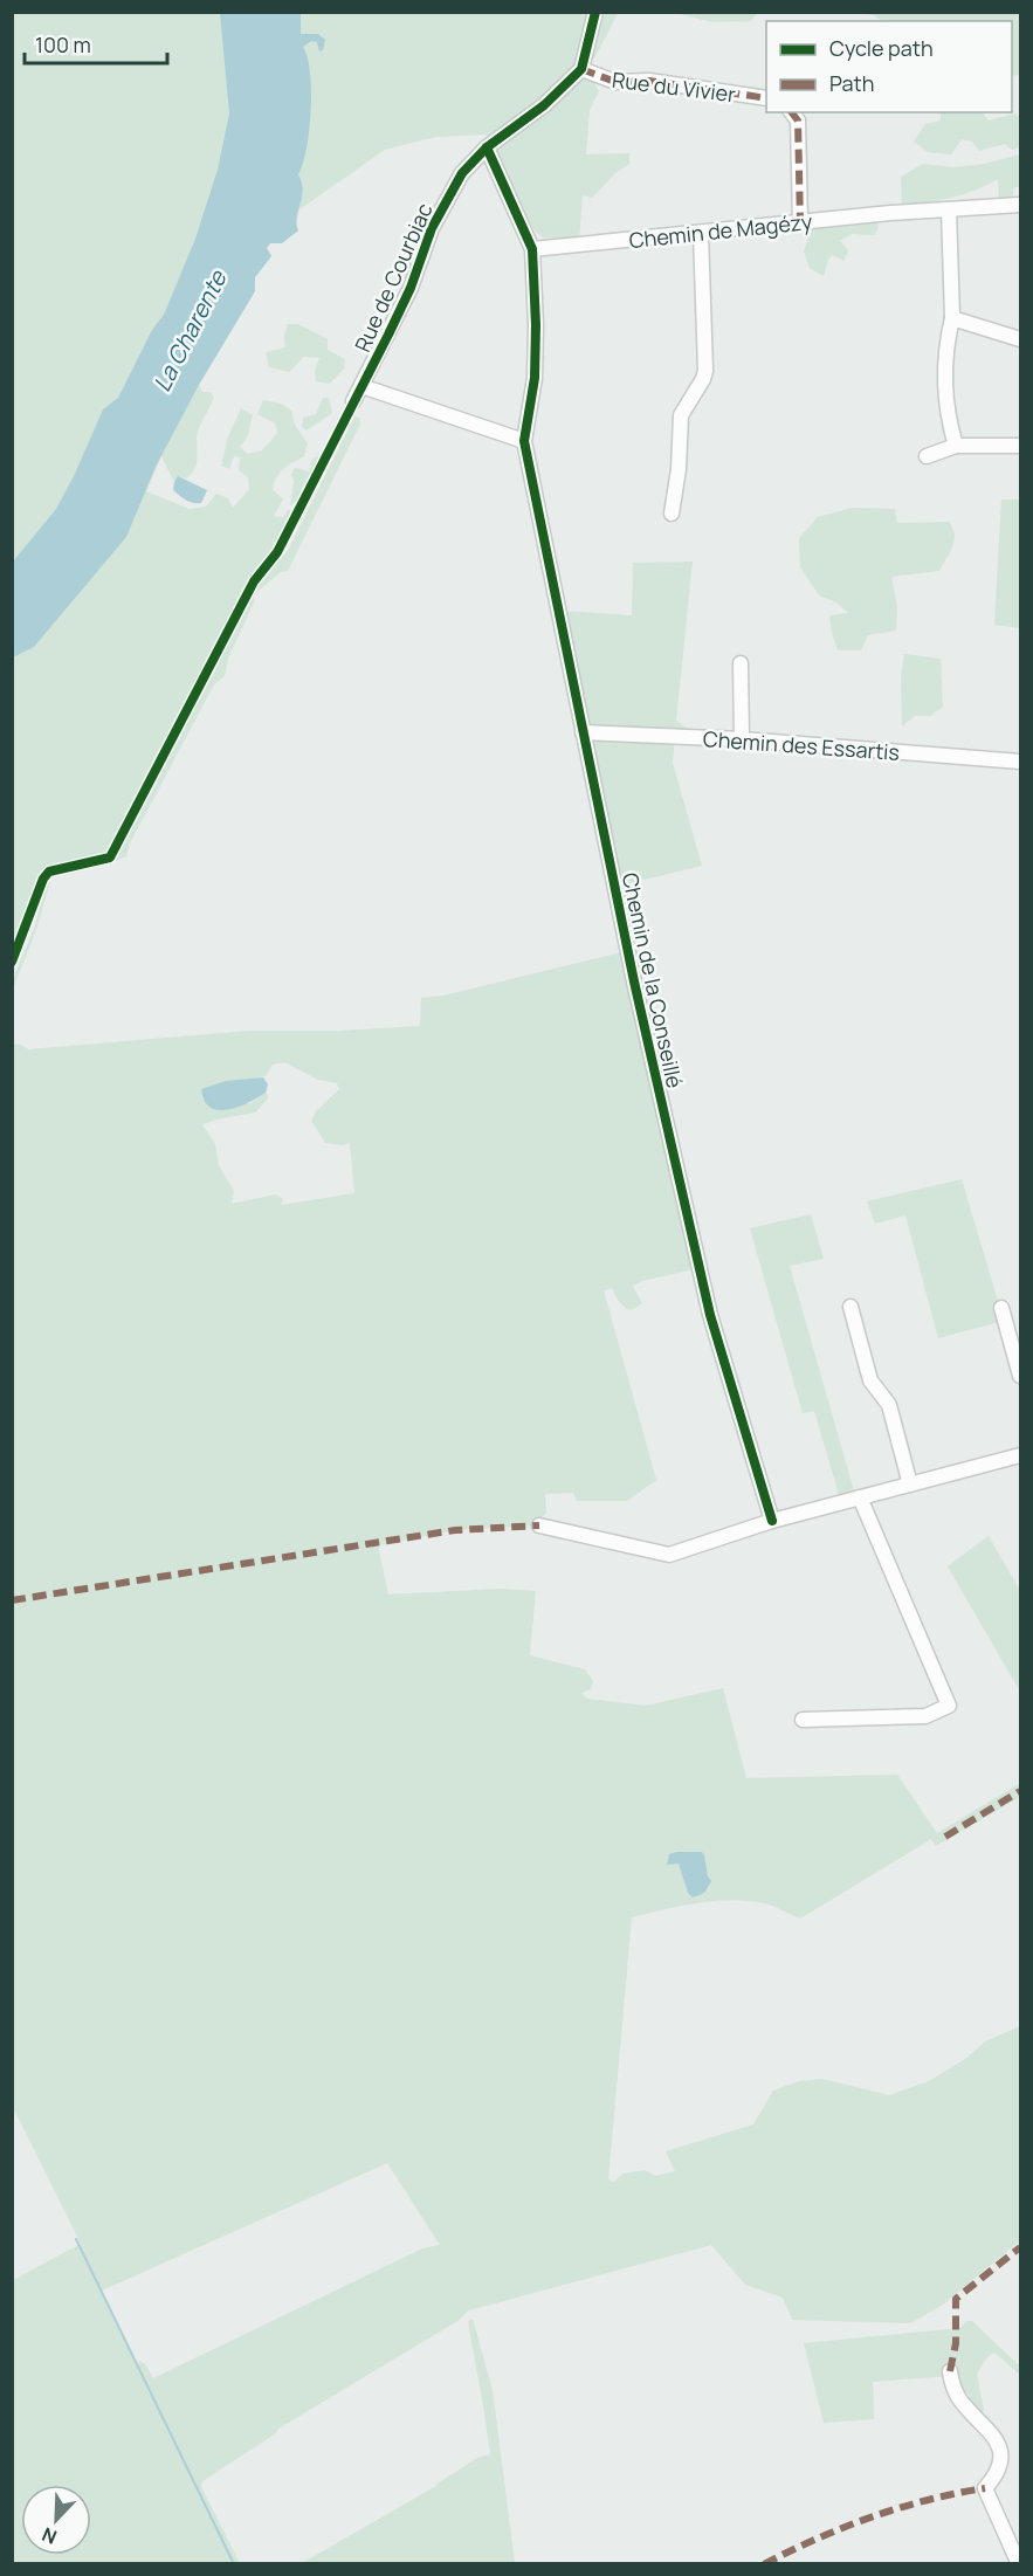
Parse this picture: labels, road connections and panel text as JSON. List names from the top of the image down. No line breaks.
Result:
{"streets":{"street":["Rue du Vivier","Chemin de Magézy","Rue de Courbiac","Chemin des Essartis","Chemin de la Conseillé"]},"crossings":[["Rue du Vivier","Rue de Courbiac"],["Chemin des Essartis","Chemin de la Conseillé"]],"water":["La Charente"],"legend":["Cycle path","Path"],"scale_bar":"100 m","north":"bottom left"}
